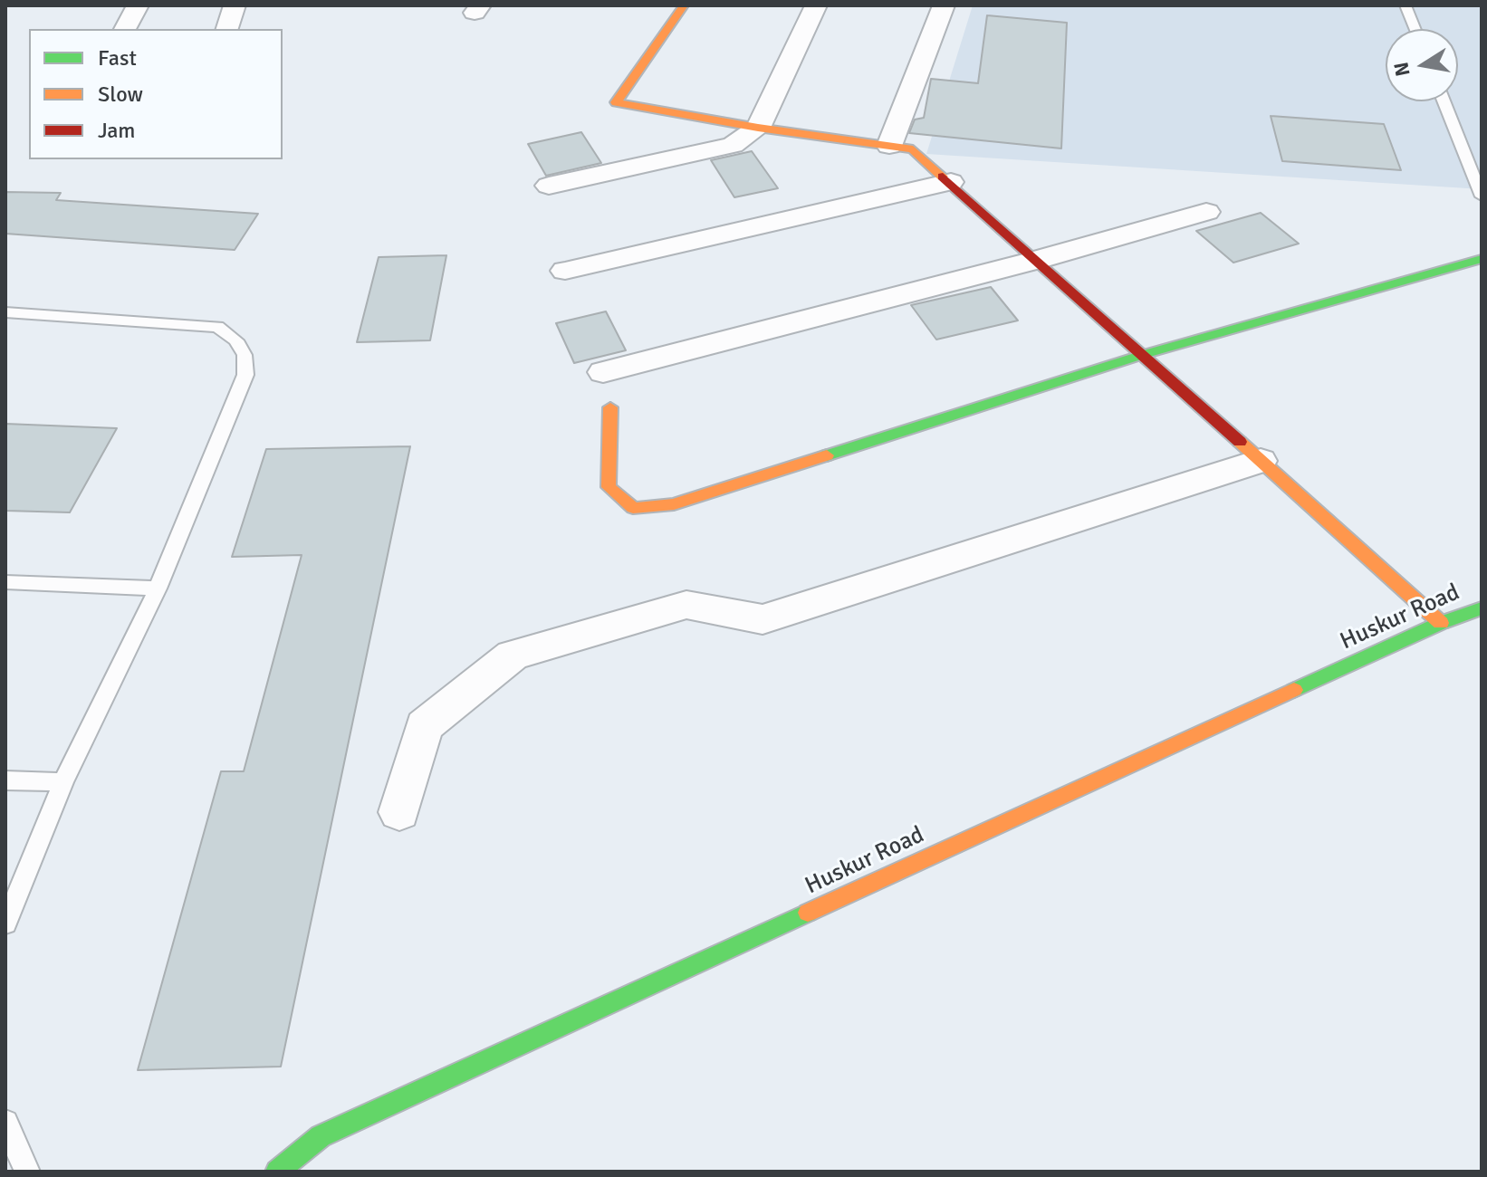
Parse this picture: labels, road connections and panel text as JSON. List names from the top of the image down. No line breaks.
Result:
{"streets":{"street":["Huskur Road"]},"legend":["Fast","Slow","Jam"],"north":"left"}
